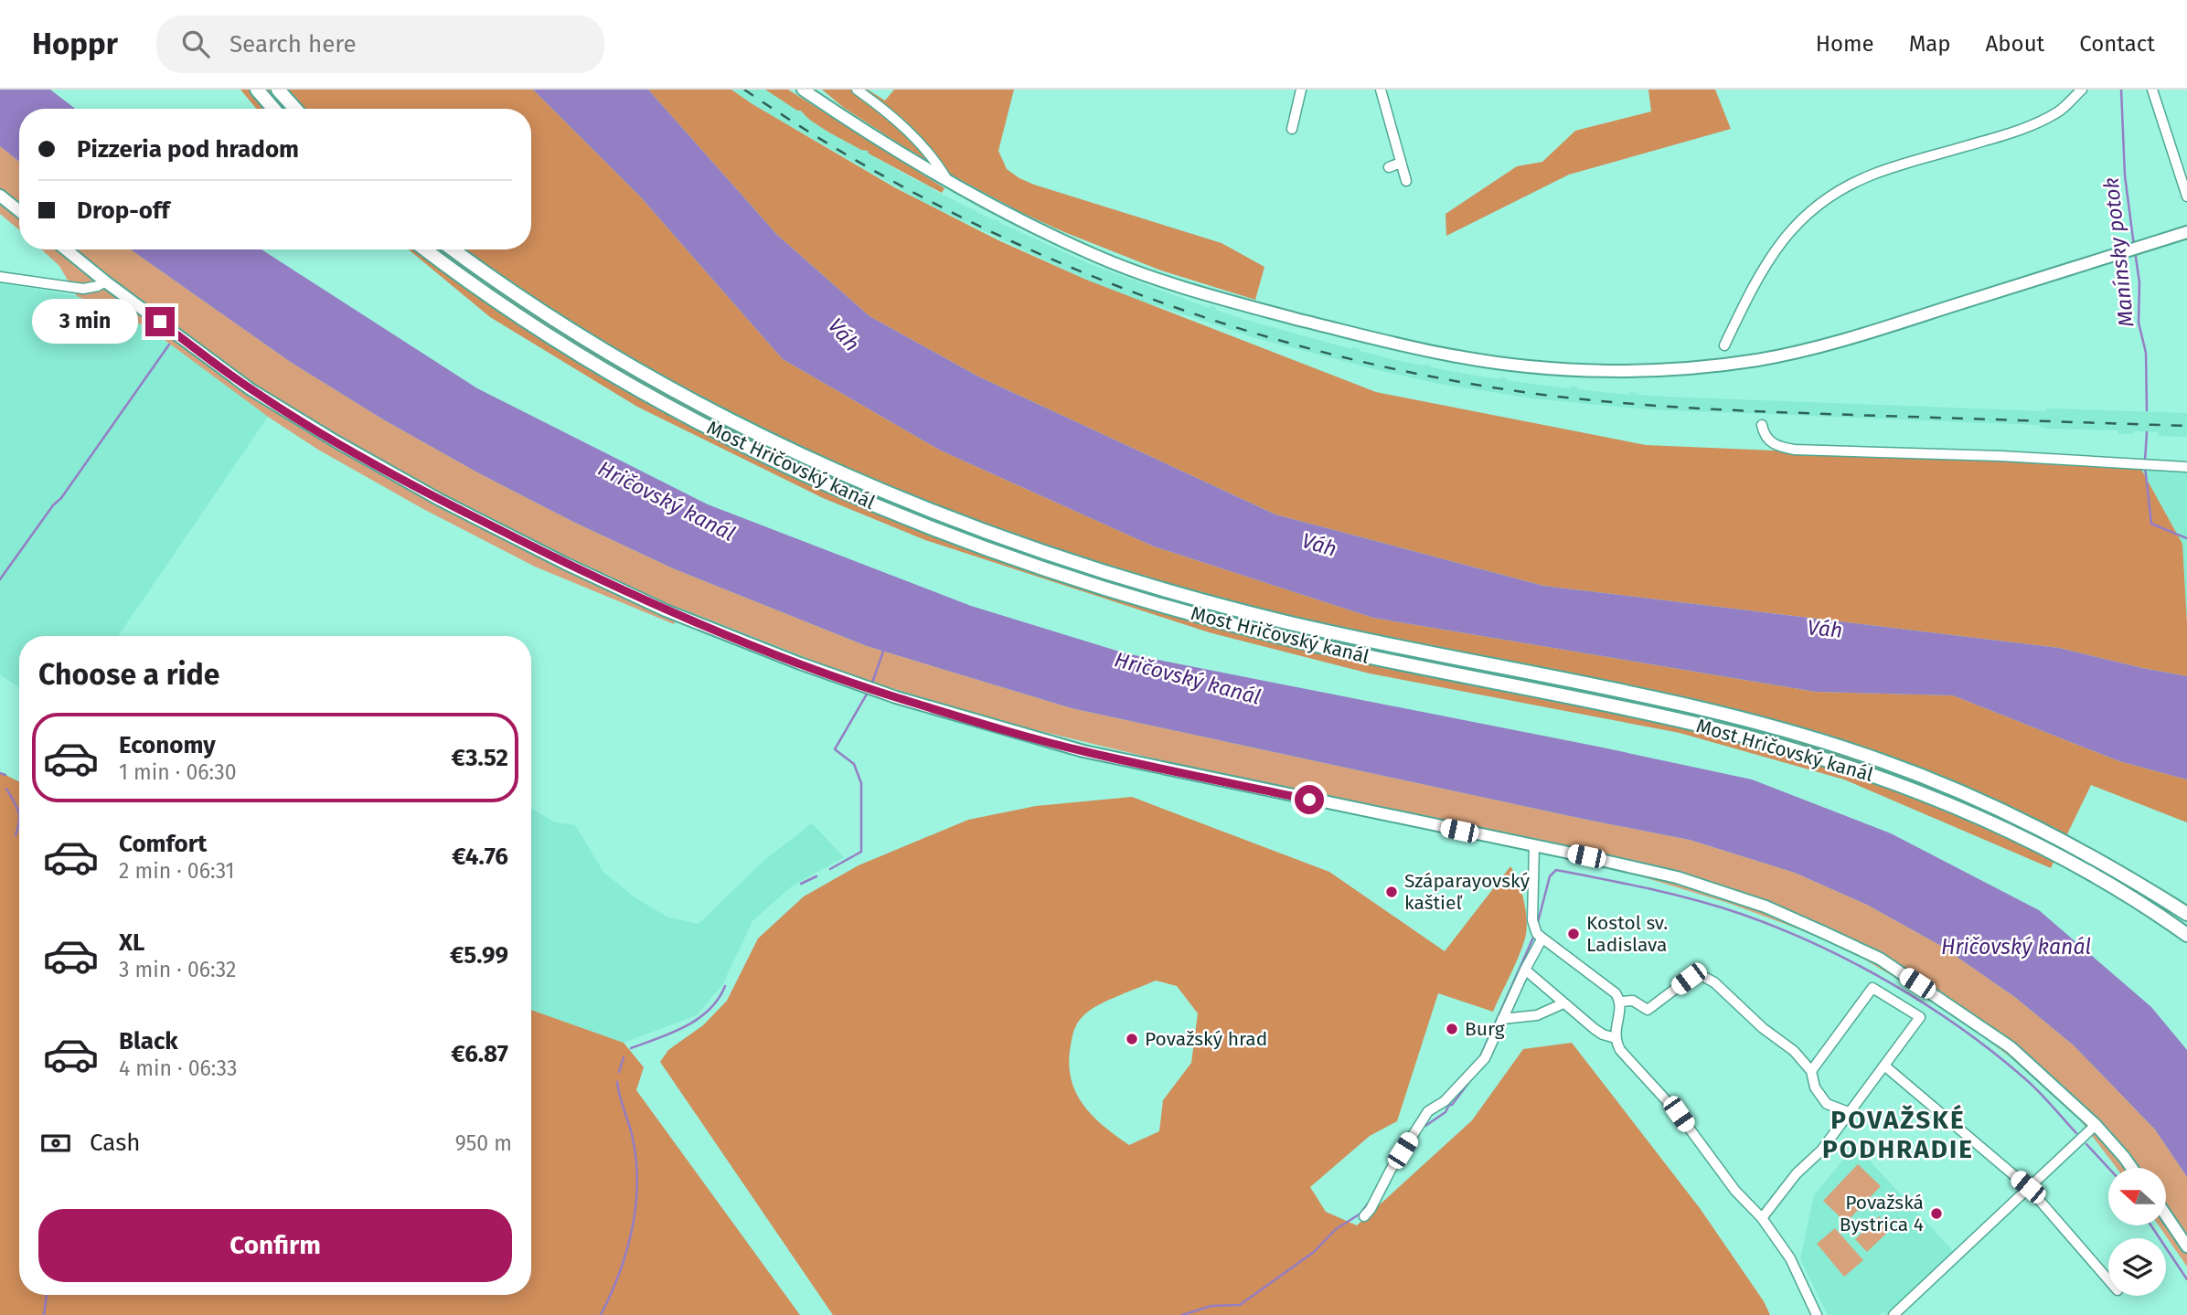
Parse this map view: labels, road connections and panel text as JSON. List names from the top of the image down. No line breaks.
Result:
{"streets":{"highway":["Most Hričovský kanál"]},"districts":["POVAŽSKÉ PODHRADIE"],"water":["Manínsky potok","Váh","Hričovský kanál"],"places":["Száparayovský kaštieľ","Kostol sv. Ladislava","Burg","Považský hrad","Považská Bystrica 4"],"north":"left","page":{"header":"Hoppr","search":"Search here","nav":["Home","Map","About","Contact"],"banner":["Pizzeria pod hradom","Drop-off"],"bubble":"3 min","heading":"Choose a ride","list":[{"name":"Economy","note":"1 min · 06:30","value":"€3.52"},{"name":"Comfort","note":"2 min · 06:31","value":"€4.76"},{"name":"XL","note":"3 min · 06:32","value":"€5.99"},{"name":"Black","note":"4 min · 06:33","value":"€6.87"}],"pay":["Cash","950 m"],"buttons":"Confirm"}}
